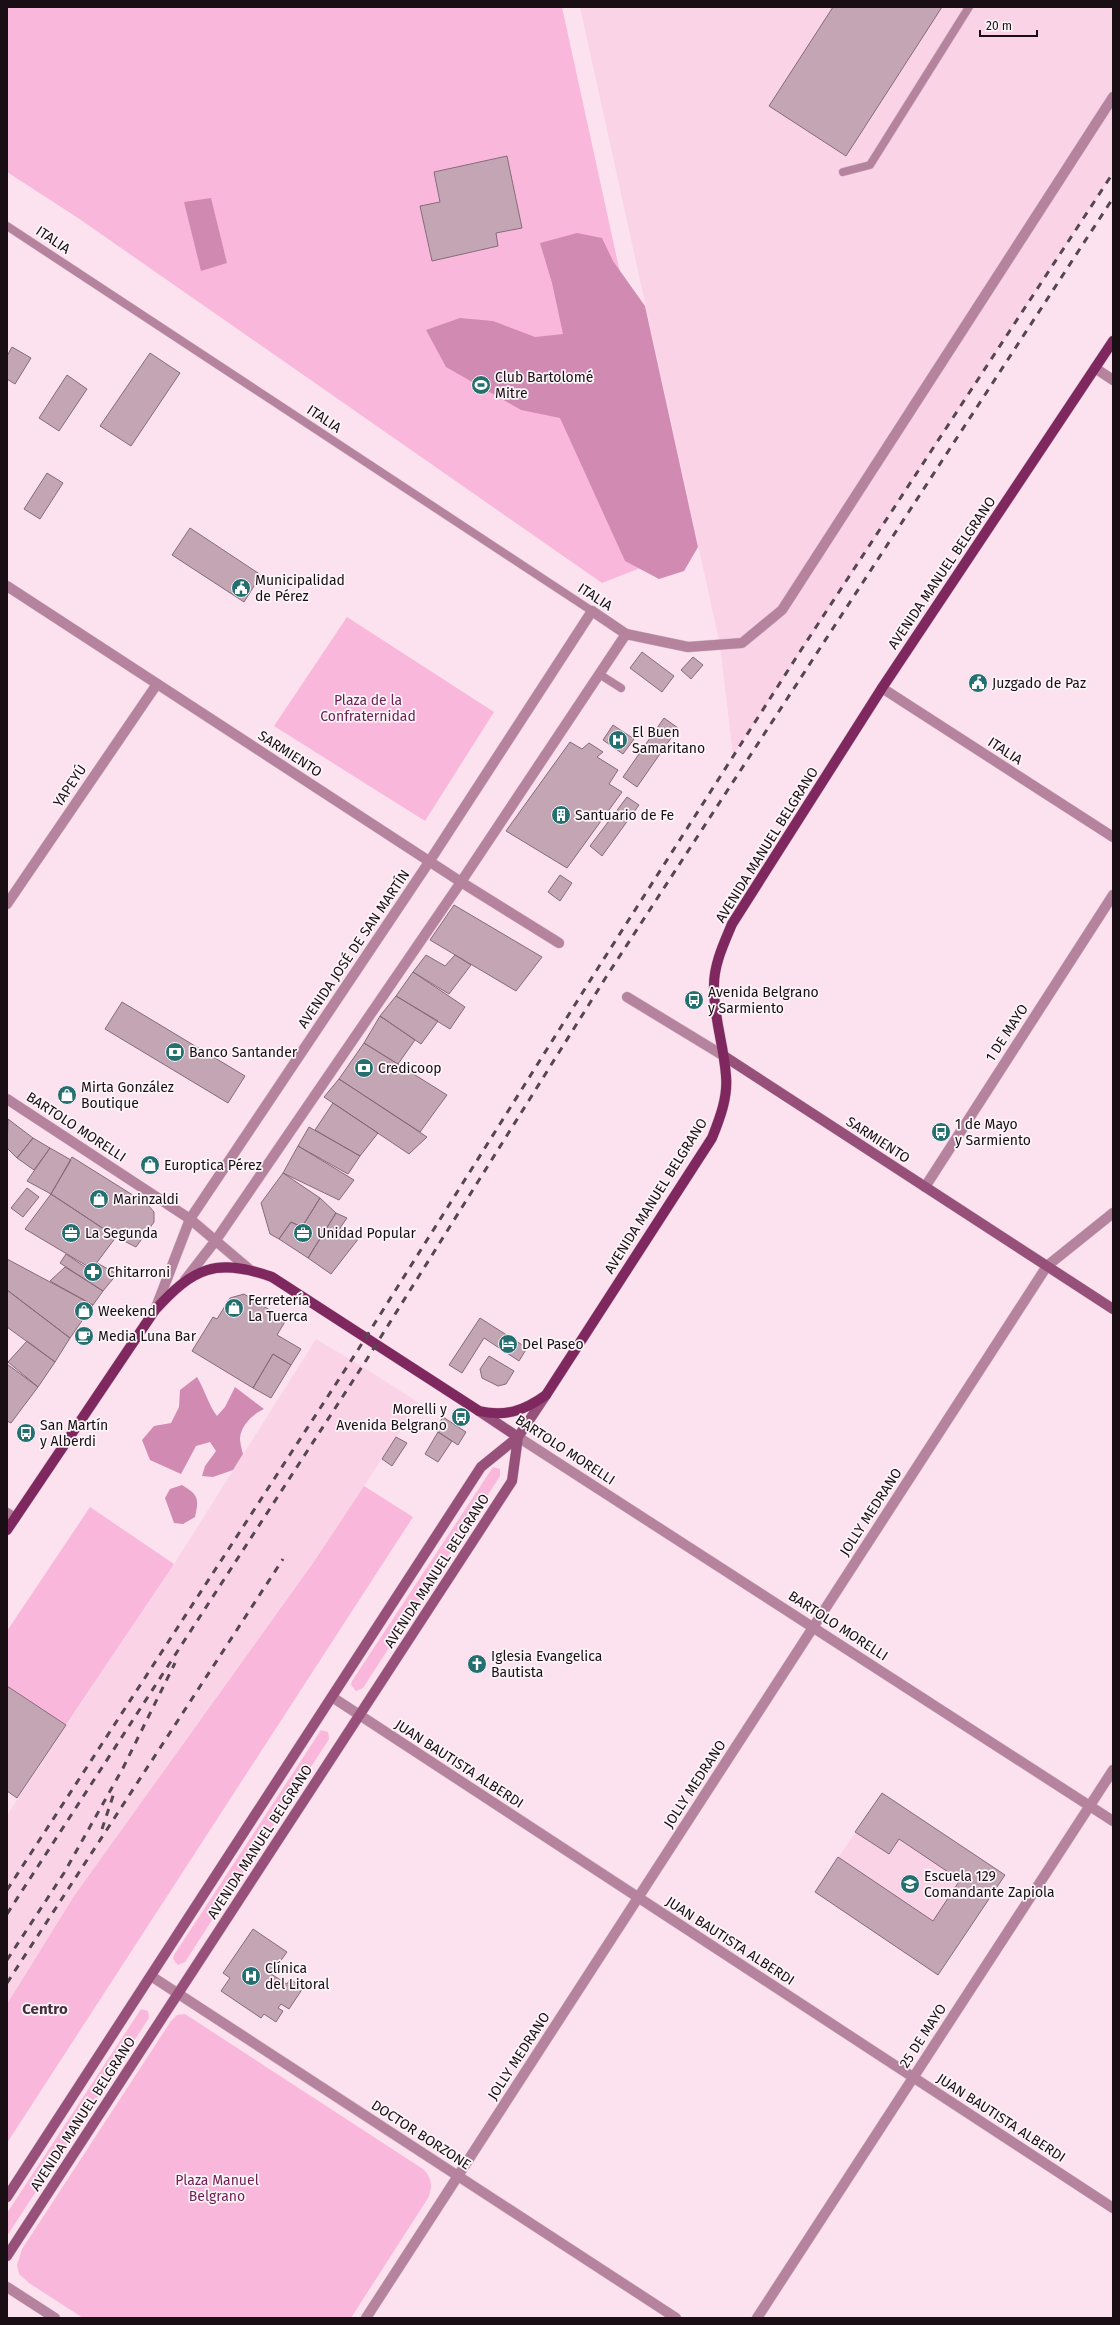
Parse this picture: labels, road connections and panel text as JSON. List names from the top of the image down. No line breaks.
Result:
{"streets":{"main road":["AVENIDA MANUEL BELGRANO","SARMIENTO","AVENIDA JOSÉ DE SAN MARTÍN","BARTOLO MORELLI"],"street":["ITALIA","YAPEYÚ","1 DE MAYO","JOLLY MEDRANO","JUAN BAUTISTA ALBERDI","25 DE MAYO","DOCTOR BORZONE"]},"crossings":[["ITALIA","AVENIDA MANUEL BELGRANO"],["ITALIA","AVENIDA JOSÉ DE SAN MARTÍN"],["AVENIDA MANUEL BELGRANO","SARMIENTO"],["AVENIDA MANUEL BELGRANO","BARTOLO MORELLI"],["AVENIDA MANUEL BELGRANO","JUAN BAUTISTA ALBERDI"],["AVENIDA MANUEL BELGRANO","DOCTOR BORZONE"],["SARMIENTO","YAPEYÚ"],["SARMIENTO","AVENIDA JOSÉ DE SAN MARTÍN"],["SARMIENTO","1 DE MAYO"],["SARMIENTO","JOLLY MEDRANO"],["AVENIDA JOSÉ DE SAN MARTÍN","BARTOLO MORELLI"],["BARTOLO MORELLI","JOLLY MEDRANO"],["BARTOLO MORELLI","25 DE MAYO"],["JOLLY MEDRANO","JUAN BAUTISTA ALBERDI"],["JOLLY MEDRANO","DOCTOR BORZONE"],["JUAN BAUTISTA ALBERDI","25 DE MAYO"]],"districts":["Centro"],"parks":["Plaza de la Confraternidad","Plaza Manuel Belgrano"],"places":{"sports":["Club Bartolomé Mitre"],"public building":["Municipalidad de Pérez","Juzgado de Paz"],"hospital":["El Buen Samaritano","Clínica del Litoral"],"building":["Santuario de Fe"],"bus stop":["Avenida Belgrano y Sarmiento","1 de Mayo y Sarmiento","Morelli y Avenida Belgrano","San Martín y Alberdi"],"bank":["Banco Santander","Credicoop"],"shop":["Mirta González Boutique","Europtica Pérez","Marinzaldi","Ferretería La Tuerca","Weekend"],"office":["La Segunda","Unidad Popular"],"pharmacy":["Chitarroni"],"cafe":["Media Luna Bar"],"hotel":["Del Paseo"],"church":["Iglesia Evangelica Bautista"],"school or university":["Escuela 129 Comandante Zapiola"]},"scale_bar":"20 m"}
